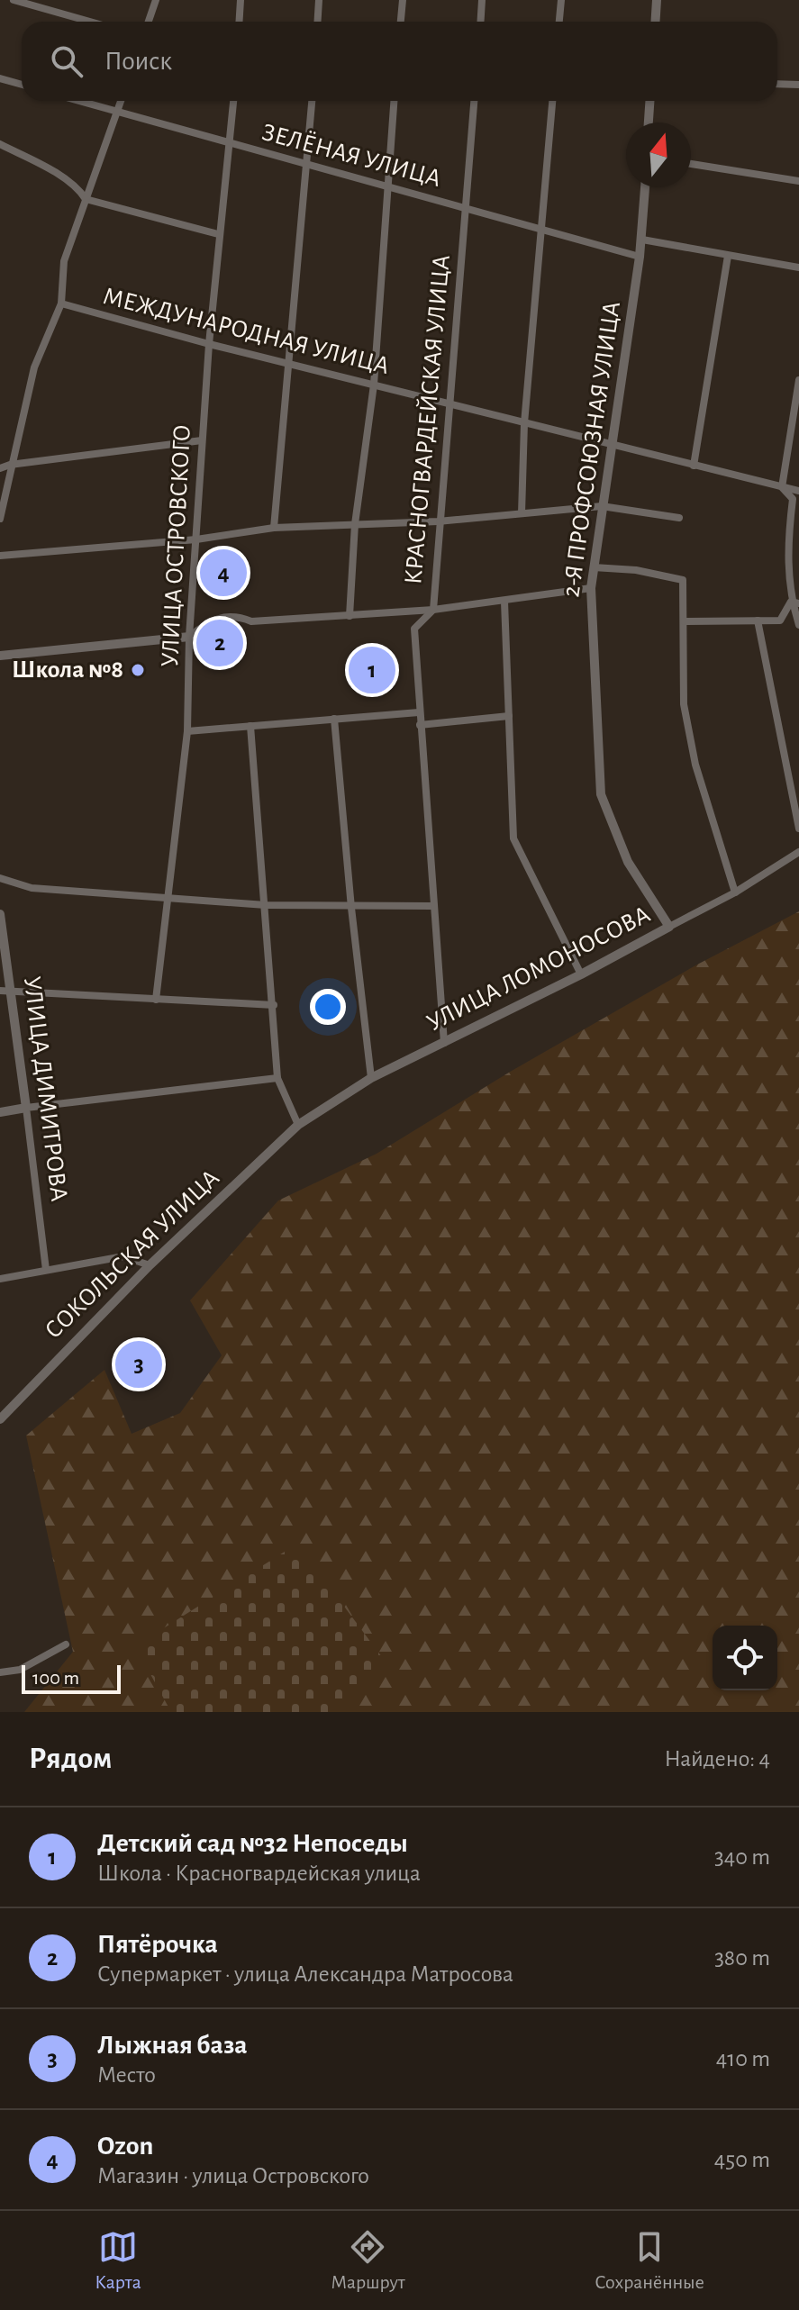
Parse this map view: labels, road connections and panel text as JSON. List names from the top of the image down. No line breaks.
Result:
{"streets":{"street":["ЗЕЛЁНАЯ УЛИЦА","МЕЖДУНАРОДНАЯ УЛИЦА","КРАСНОГВАРДЕЙСКАЯ УЛИЦА","2-Я ПРОФСОЮЗНАЯ УЛИЦА","УЛИЦА ОСТРОВСКОГО","УЛИЦА ЛОМОНОСОВА","УЛИЦА ДИМИТРОВА","СОКОЛЬСКАЯ УЛИЦА"]},"crossings":[["ЗЕЛЁНАЯ УЛИЦА","КРАСНОГВАРДЕЙСКАЯ УЛИЦА"],["ЗЕЛЁНАЯ УЛИЦА","2-Я ПРОФСОЮЗНАЯ УЛИЦА"],["ЗЕЛЁНАЯ УЛИЦА","УЛИЦА ОСТРОВСКОГО"],["МЕЖДУНАРОДНАЯ УЛИЦА","КРАСНОГВАРДЕЙСКАЯ УЛИЦА"],["МЕЖДУНАРОДНАЯ УЛИЦА","2-Я ПРОФСОЮЗНАЯ УЛИЦА"],["МЕЖДУНАРОДНАЯ УЛИЦА","УЛИЦА ОСТРОВСКОГО"],["КРАСНОГВАРДЕЙСКАЯ УЛИЦА","УЛИЦА ЛОМОНОСОВА"],["2-Я ПРОФСОЮЗНАЯ УЛИЦА","УЛИЦА ЛОМОНОСОВА"],["УЛИЦА ЛОМОНОСОВА","СОКОЛЬСКАЯ УЛИЦА"]],"places":["Школа №8"],"scale_bar":"100 m","north":"top","page":{"search":"Поиск","pins":["4","2","1","3"],"scale":"100 m","heading":["Рядом","Найдено: 4"],"list":[{"mark":"1","name":"Детский сад №32 Непоседы","note":"Школа · Красногвардейская улица","value":"340 m"},{"mark":"2","name":"Пятёрочка","note":"Супермаркет · улица Александра Матросова","value":"380 m"},{"mark":"3","name":"Лыжная база","note":"Место","value":"410 m"},{"mark":"4","name":"Ozon","note":"Магазин · улица Островского","value":"450 m"}],"nav":["Карта","Маршрут","Сохранённые"]}}
